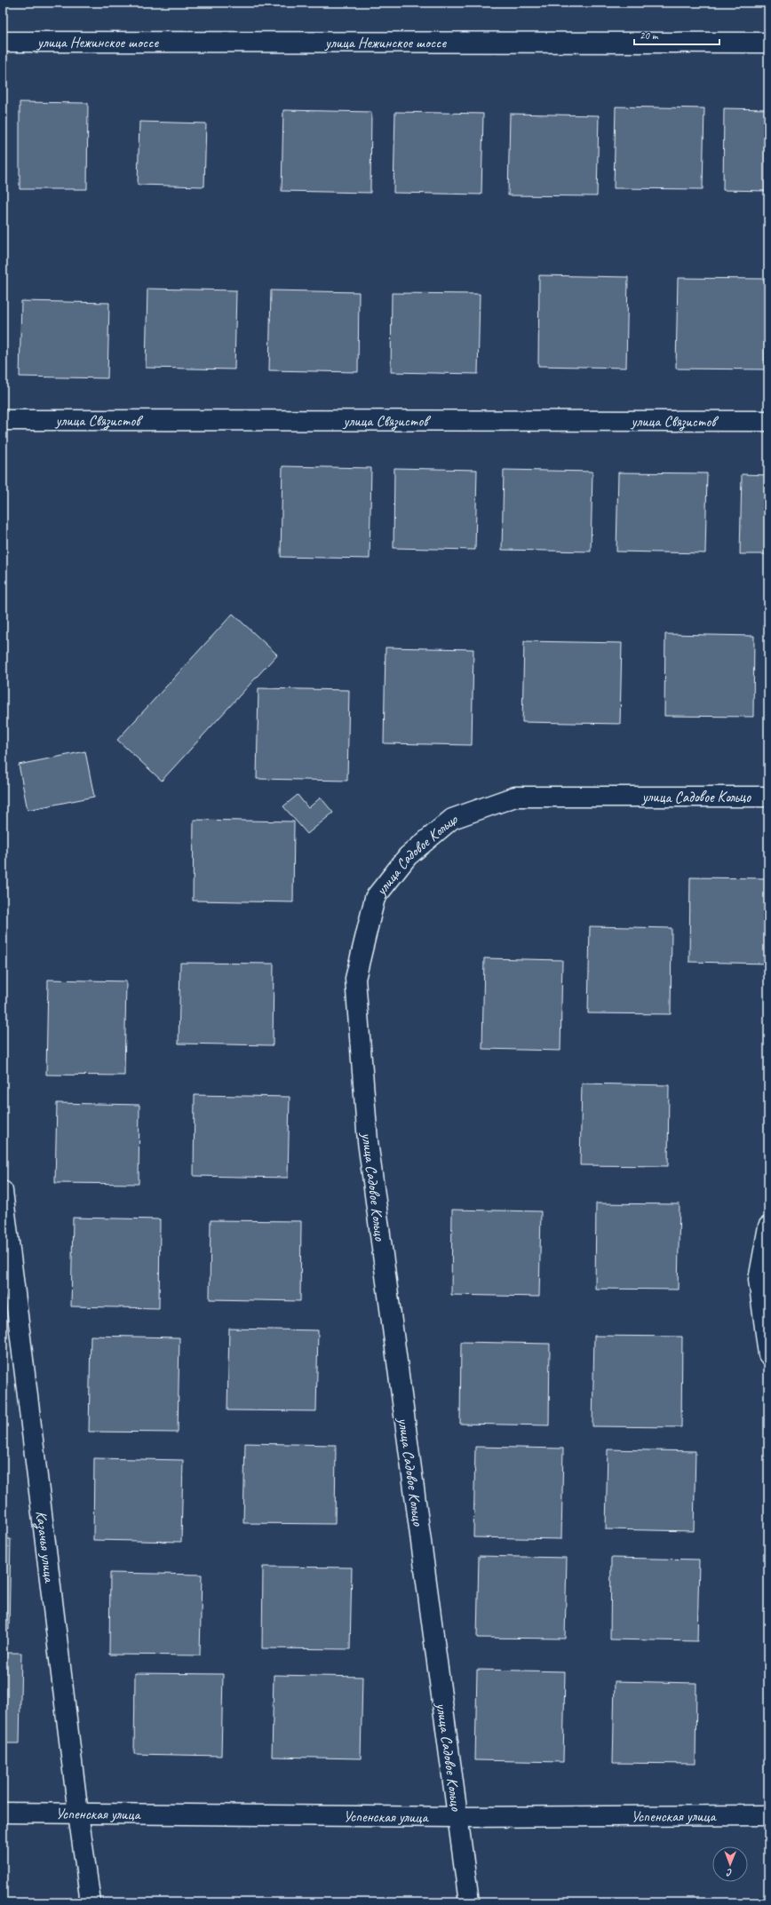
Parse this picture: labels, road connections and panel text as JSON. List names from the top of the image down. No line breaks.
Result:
{"streets":{"street":["улица Нежинское шоссе","улица Связистов","улица Садовое Кольцо","Казачья улица","Успенская улица"]},"crossings":[["улица Садовое Кольцо","Успенская улица"],["Казачья улица","Успенская улица"]],"scale_bar":"20 m","north":"bottom"}
